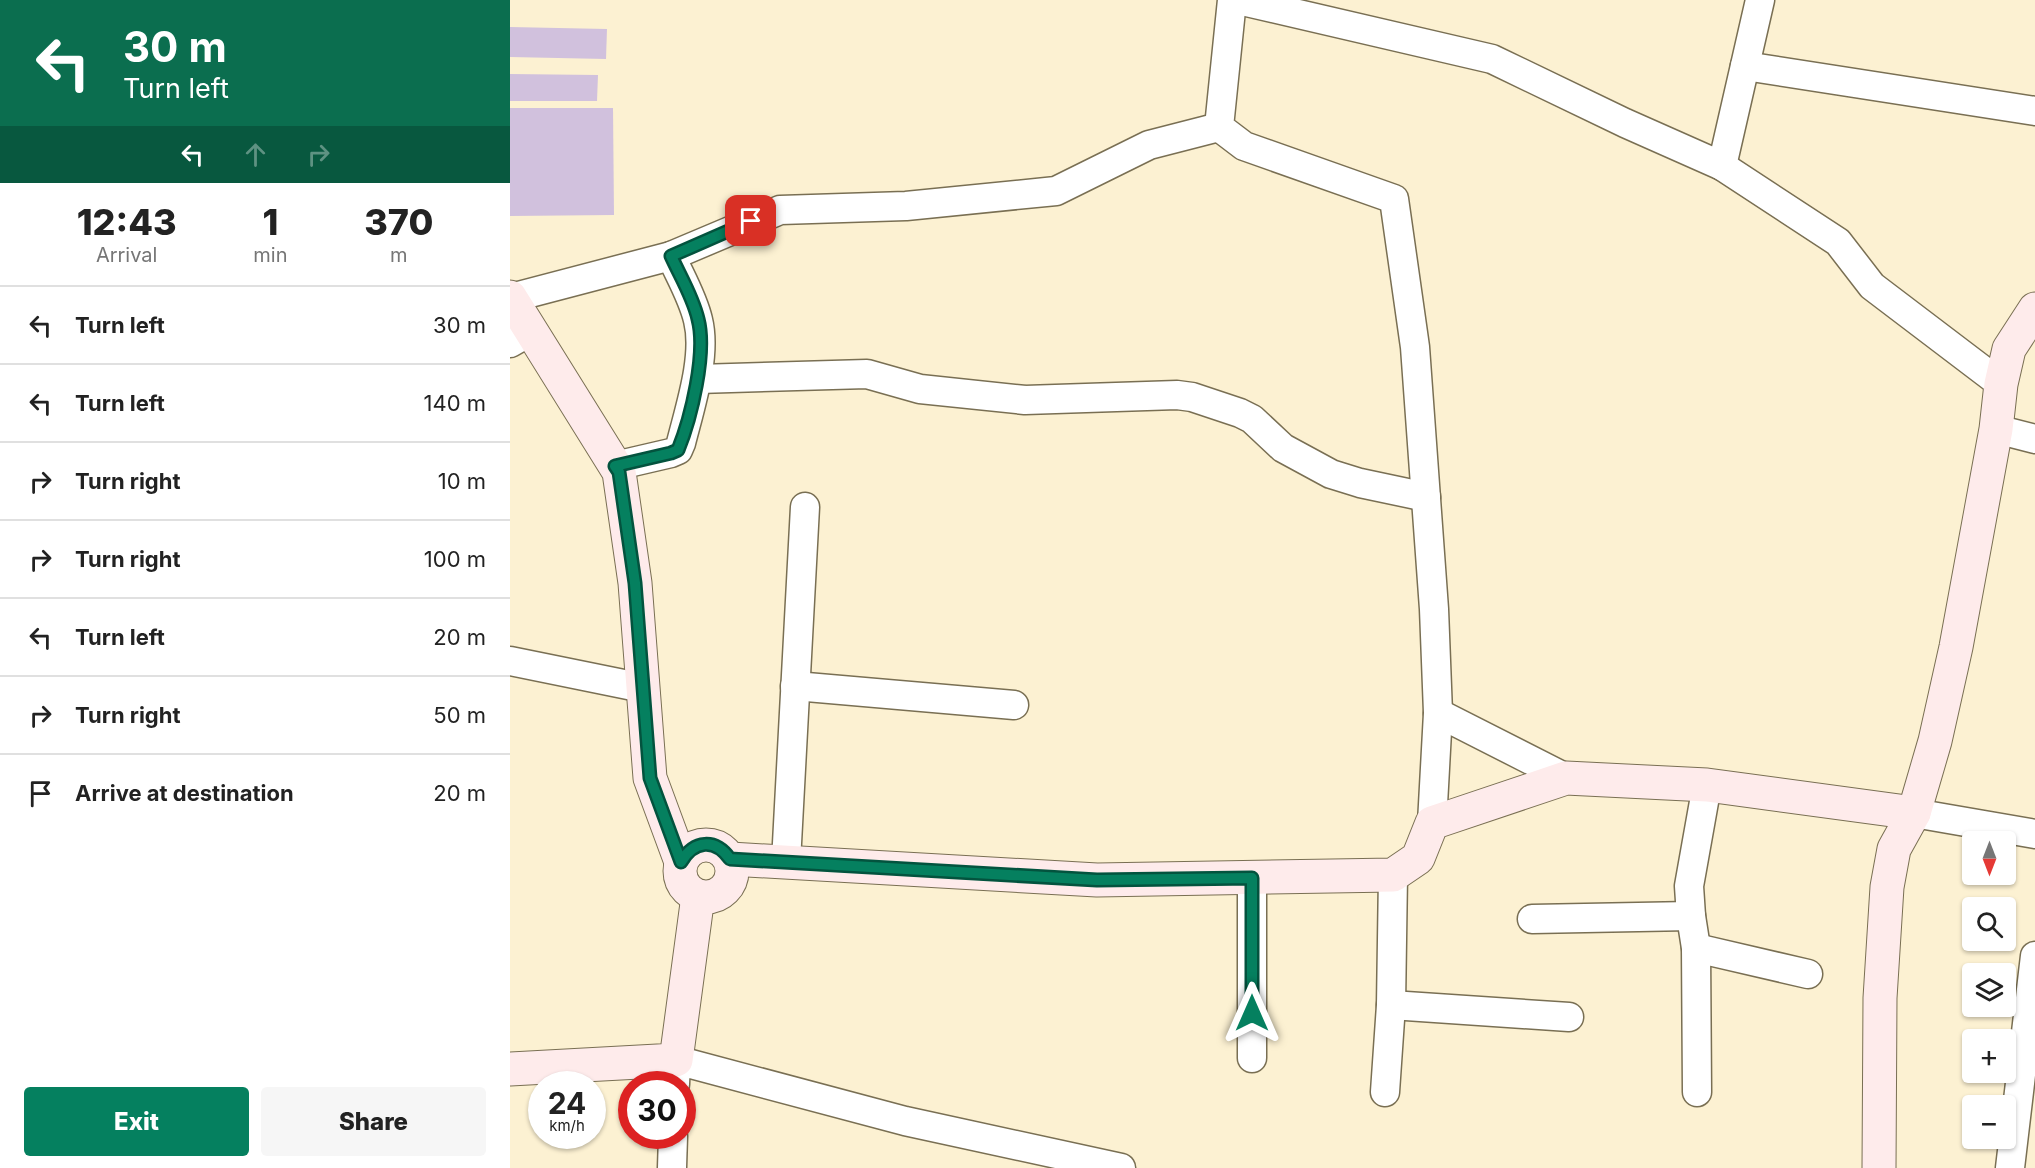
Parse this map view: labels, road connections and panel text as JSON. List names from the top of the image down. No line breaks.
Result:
{"north":"bottom","page":{"turn":["30 m","Turn left"],"eta":["12:43","Arrival","1","min","370","m"],"list":[{"name":"Turn left","value":"30 m"},{"name":"Turn left","value":"140 m"},{"name":"Turn right","value":"10 m"},{"name":"Turn right","value":"100 m"},{"name":"Turn left","value":"20 m"},{"name":"Turn right","value":"50 m"},{"name":"Arrive at destination","value":"20 m"}],"map_buttons":["+","−"],"speed":"24 km/h","limit":"30","buttons":["Exit","Share"]}}
